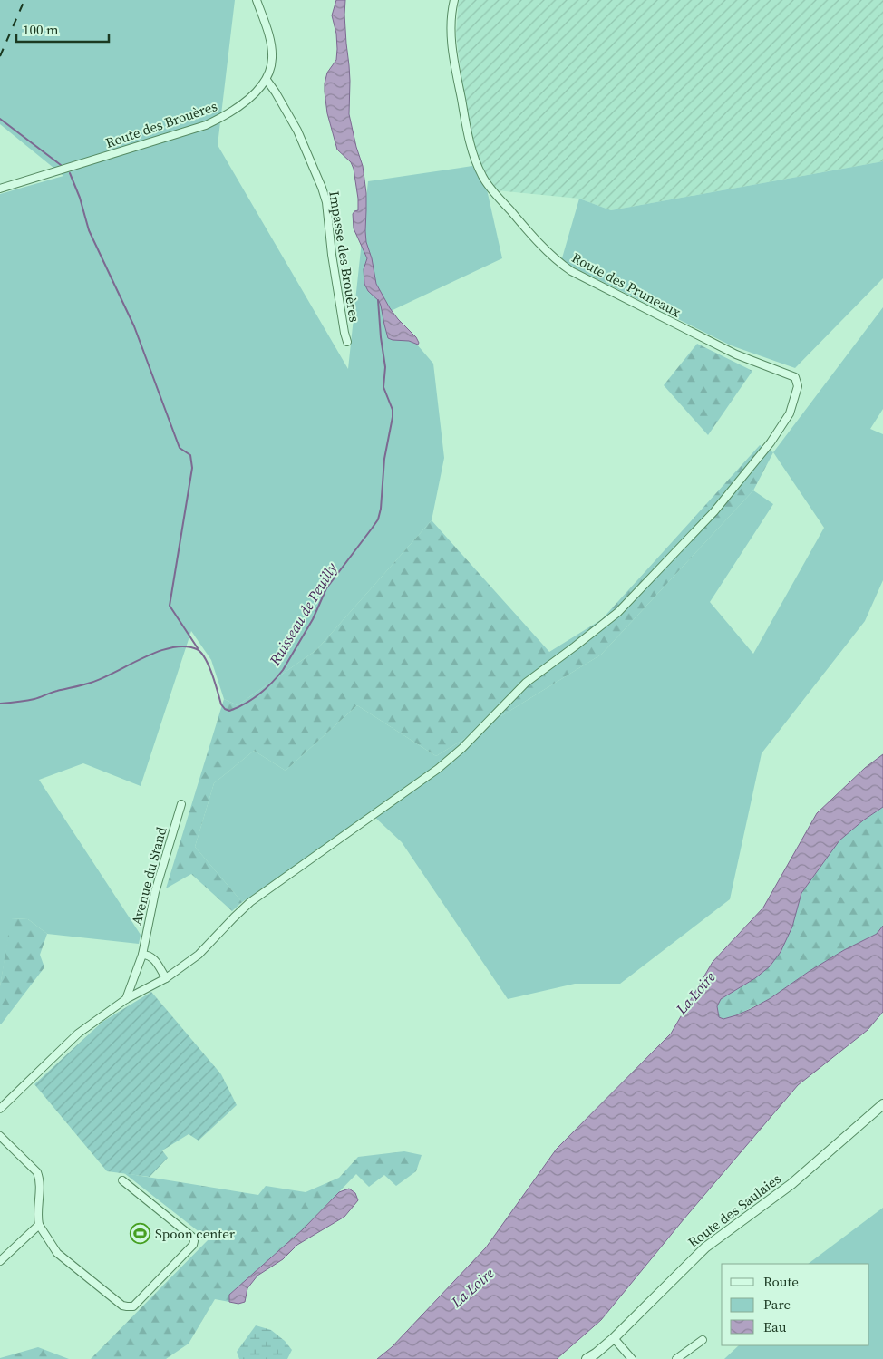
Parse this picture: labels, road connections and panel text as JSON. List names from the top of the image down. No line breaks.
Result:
{"streets":{"street":["Route des Brouères","Impasse des Brouères","Route des Pruneaux","Avenue du Stand","Route des Saulaies"]},"crossings":[["Route des Brouères","Impasse des Brouères"]],"water":["Ruisseau de Peuilly","La Loire"],"places":{"sports":["Spoon center"]},"legend":["Route","Parc","Eau"],"scale_bar":"100 m"}
